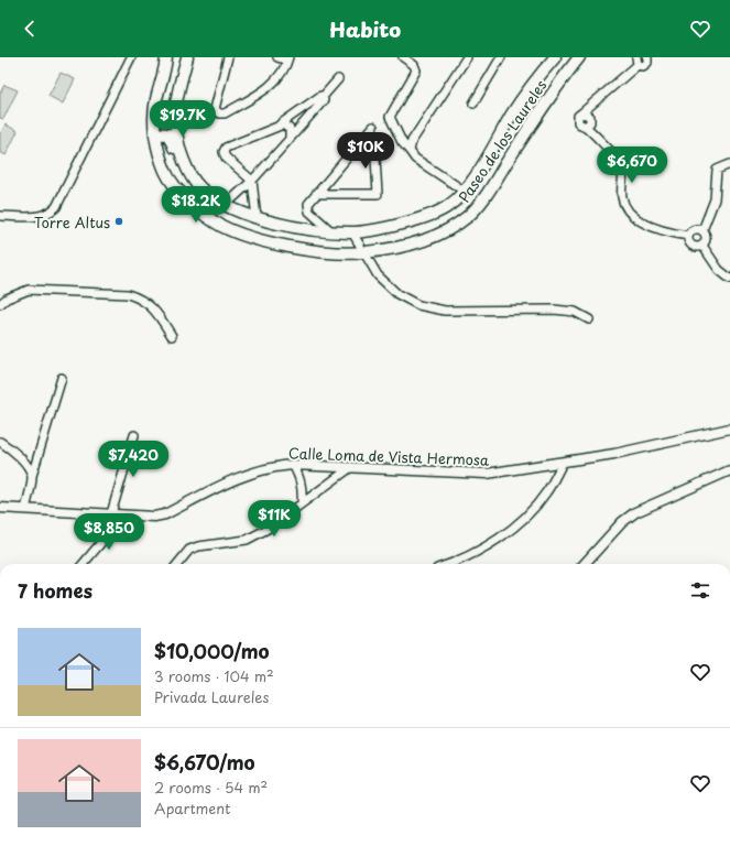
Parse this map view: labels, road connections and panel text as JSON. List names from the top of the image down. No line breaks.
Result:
{"streets":{"main road":["Paseo de los Laureles"],"street":["Calle Loma de Vista Hermosa"]},"places":["Torre Altus"],"page":{"header":"Habito","price":["$19.7K","$10K","$6,670","$18.2K","$7,420","$11K","$8,850"],"heading":"7 homes","list":[{"name":"$10,000/mo","note":"3 rooms · 104 m² · Privada Laureles"},{"name":"$6,670/mo","note":"2 rooms · 54 m² · Apartment"}]}}
